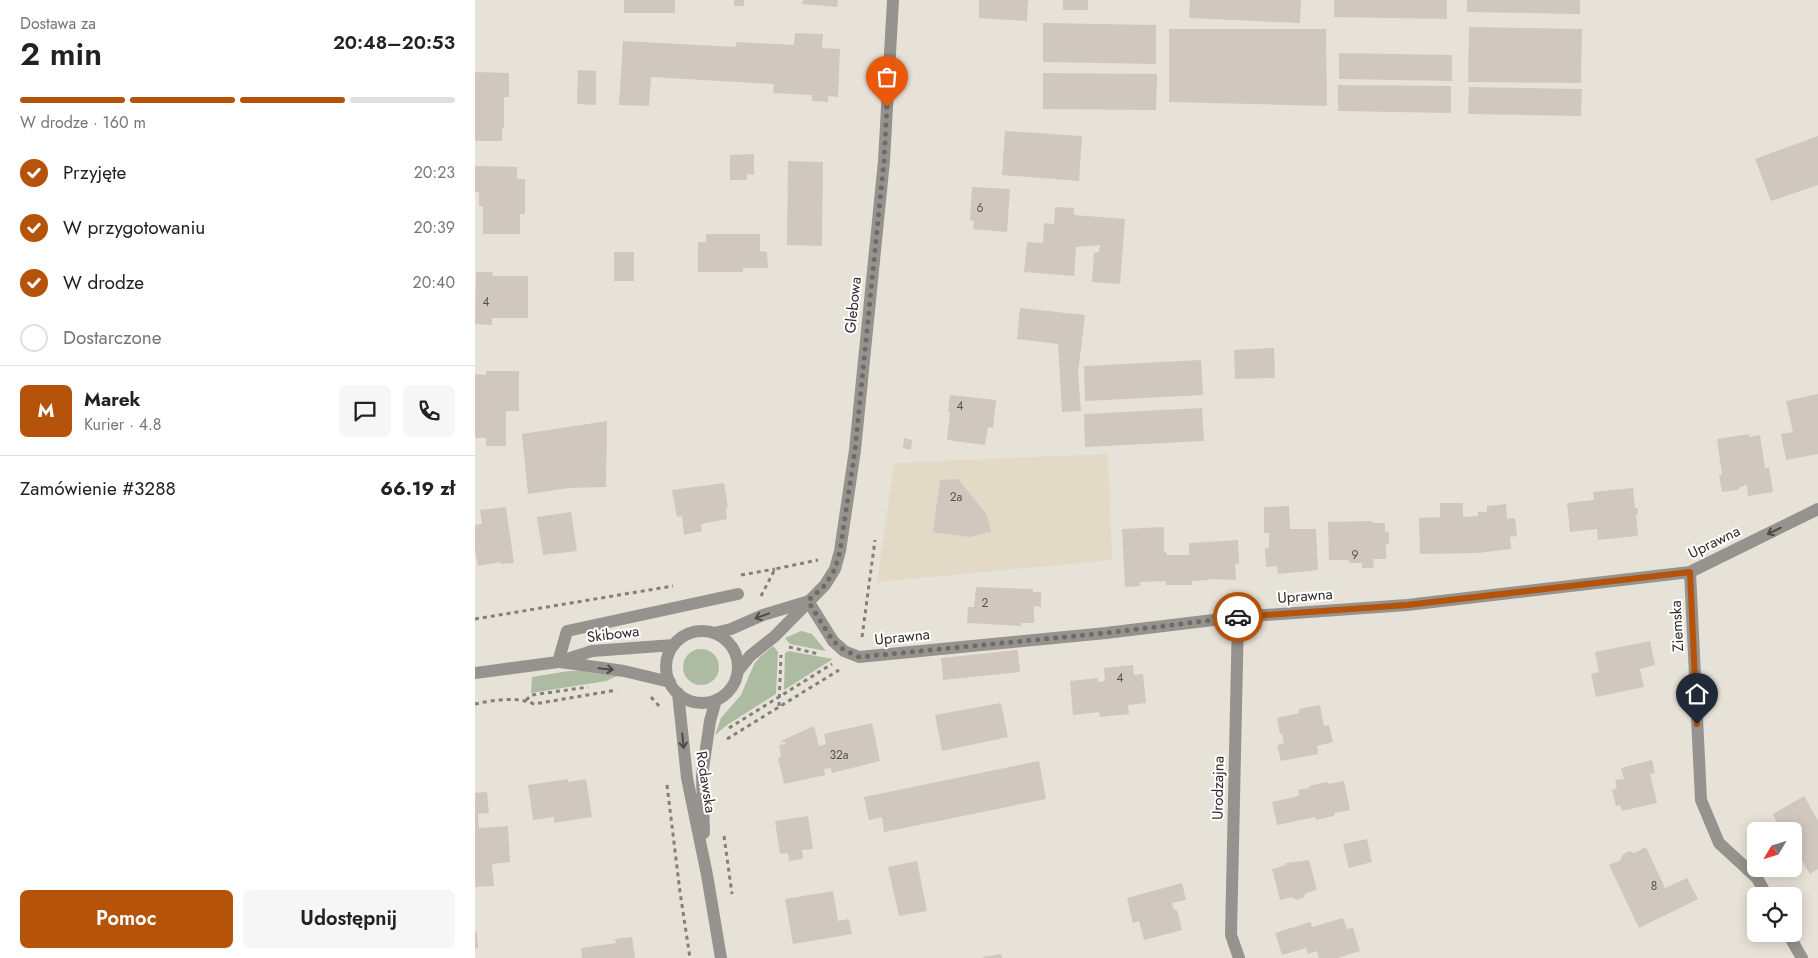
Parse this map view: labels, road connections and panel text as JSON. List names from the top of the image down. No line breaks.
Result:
{"streets":{"street":["Glebowa","Uprawna","Ziemska","Skibowa","Rodawska","Urodzajna"]},"crossings":[["Glebowa","Uprawna"],["Glebowa","Skibowa"],["Glebowa","Rodawska"],["Uprawna","Ziemska"],["Uprawna","Urodzajna"],["Skibowa","Rodawska"]],"house_numbers":["6","4","4","2a","9","2","4","32a","8"],"north":"bottom left","page":{"heading":["2 min","Dostawa za","20:48–20:53"],"panel":["Marek","Kurier · 4.8","Zamówienie #3288","66.19 zł"],"bar":"W drodze · 160 m","list":[["Przyjęte","20:23"],["W przygotowaniu","20:39"],["W drodze","20:40"],"Dostarczone"],"round":"M","buttons":["Pomoc","Udostępnij"]}}
